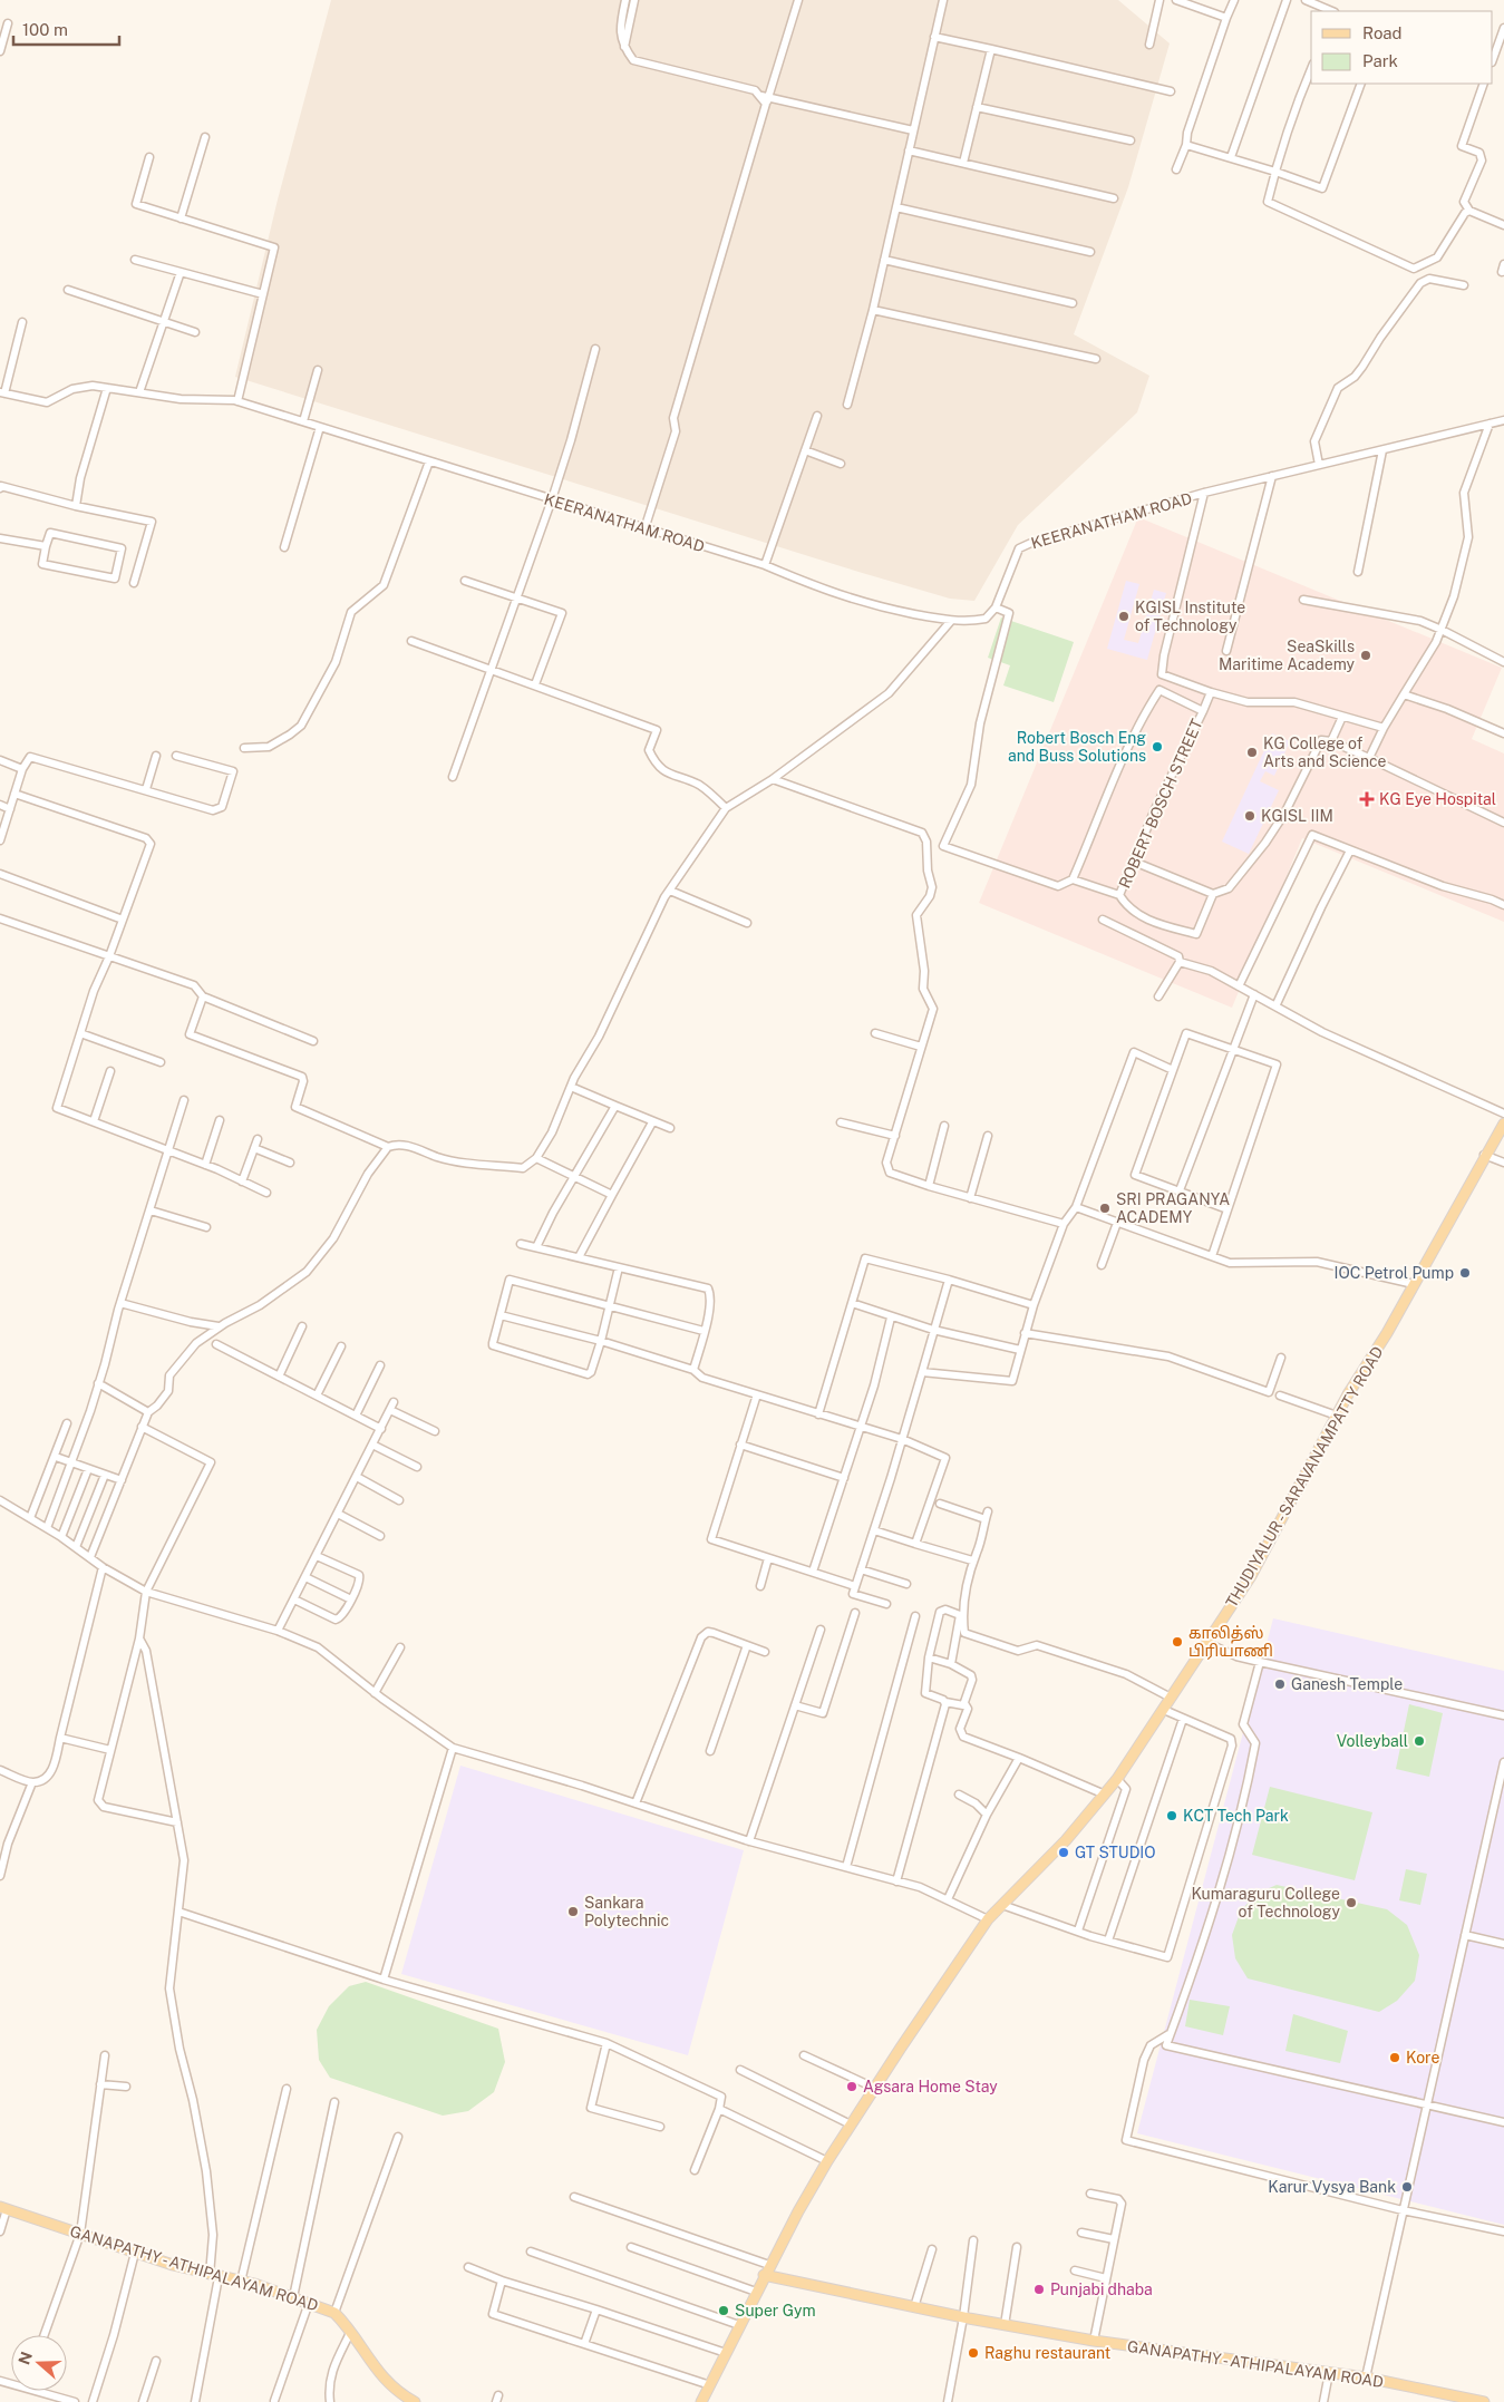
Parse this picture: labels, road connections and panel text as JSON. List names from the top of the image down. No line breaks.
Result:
{"streets":{"main road":["THUDIYALUR - SARAVANAMPATTY ROAD","GANAPATHY - ATHIPALAYAM ROAD"],"street":["KEERANATHAM ROAD","ROBERT BOSCH STREET"]},"crossings":[["THUDIYALUR - SARAVANAMPATTY ROAD","GANAPATHY - ATHIPALAYAM ROAD"]],"places":{"other":["KGISL Institute of Technology","SeaSkills Maritime Academy","Robert Bosch Eng and Buss Solutions","KG College of Arts and Science","KGISL IIM","SRI PRAGANYA ACADEMY","IOC Petrol Pump","காலித்ஸ் பிரியாணி","Ganesh Temple","Volleyball","KCT Tech Park","GT STUDIO","Kumaraguru College of Technology","Sankara Polytechnic","Kore","Agsara Home Stay","Karur Vysya Bank","Punjabi dhaba","Super Gym","Raghu restaurant"],"health":["KG Eye Hospital"]},"legend":["Road","Park"],"scale_bar":"100 m","north":"left"}
